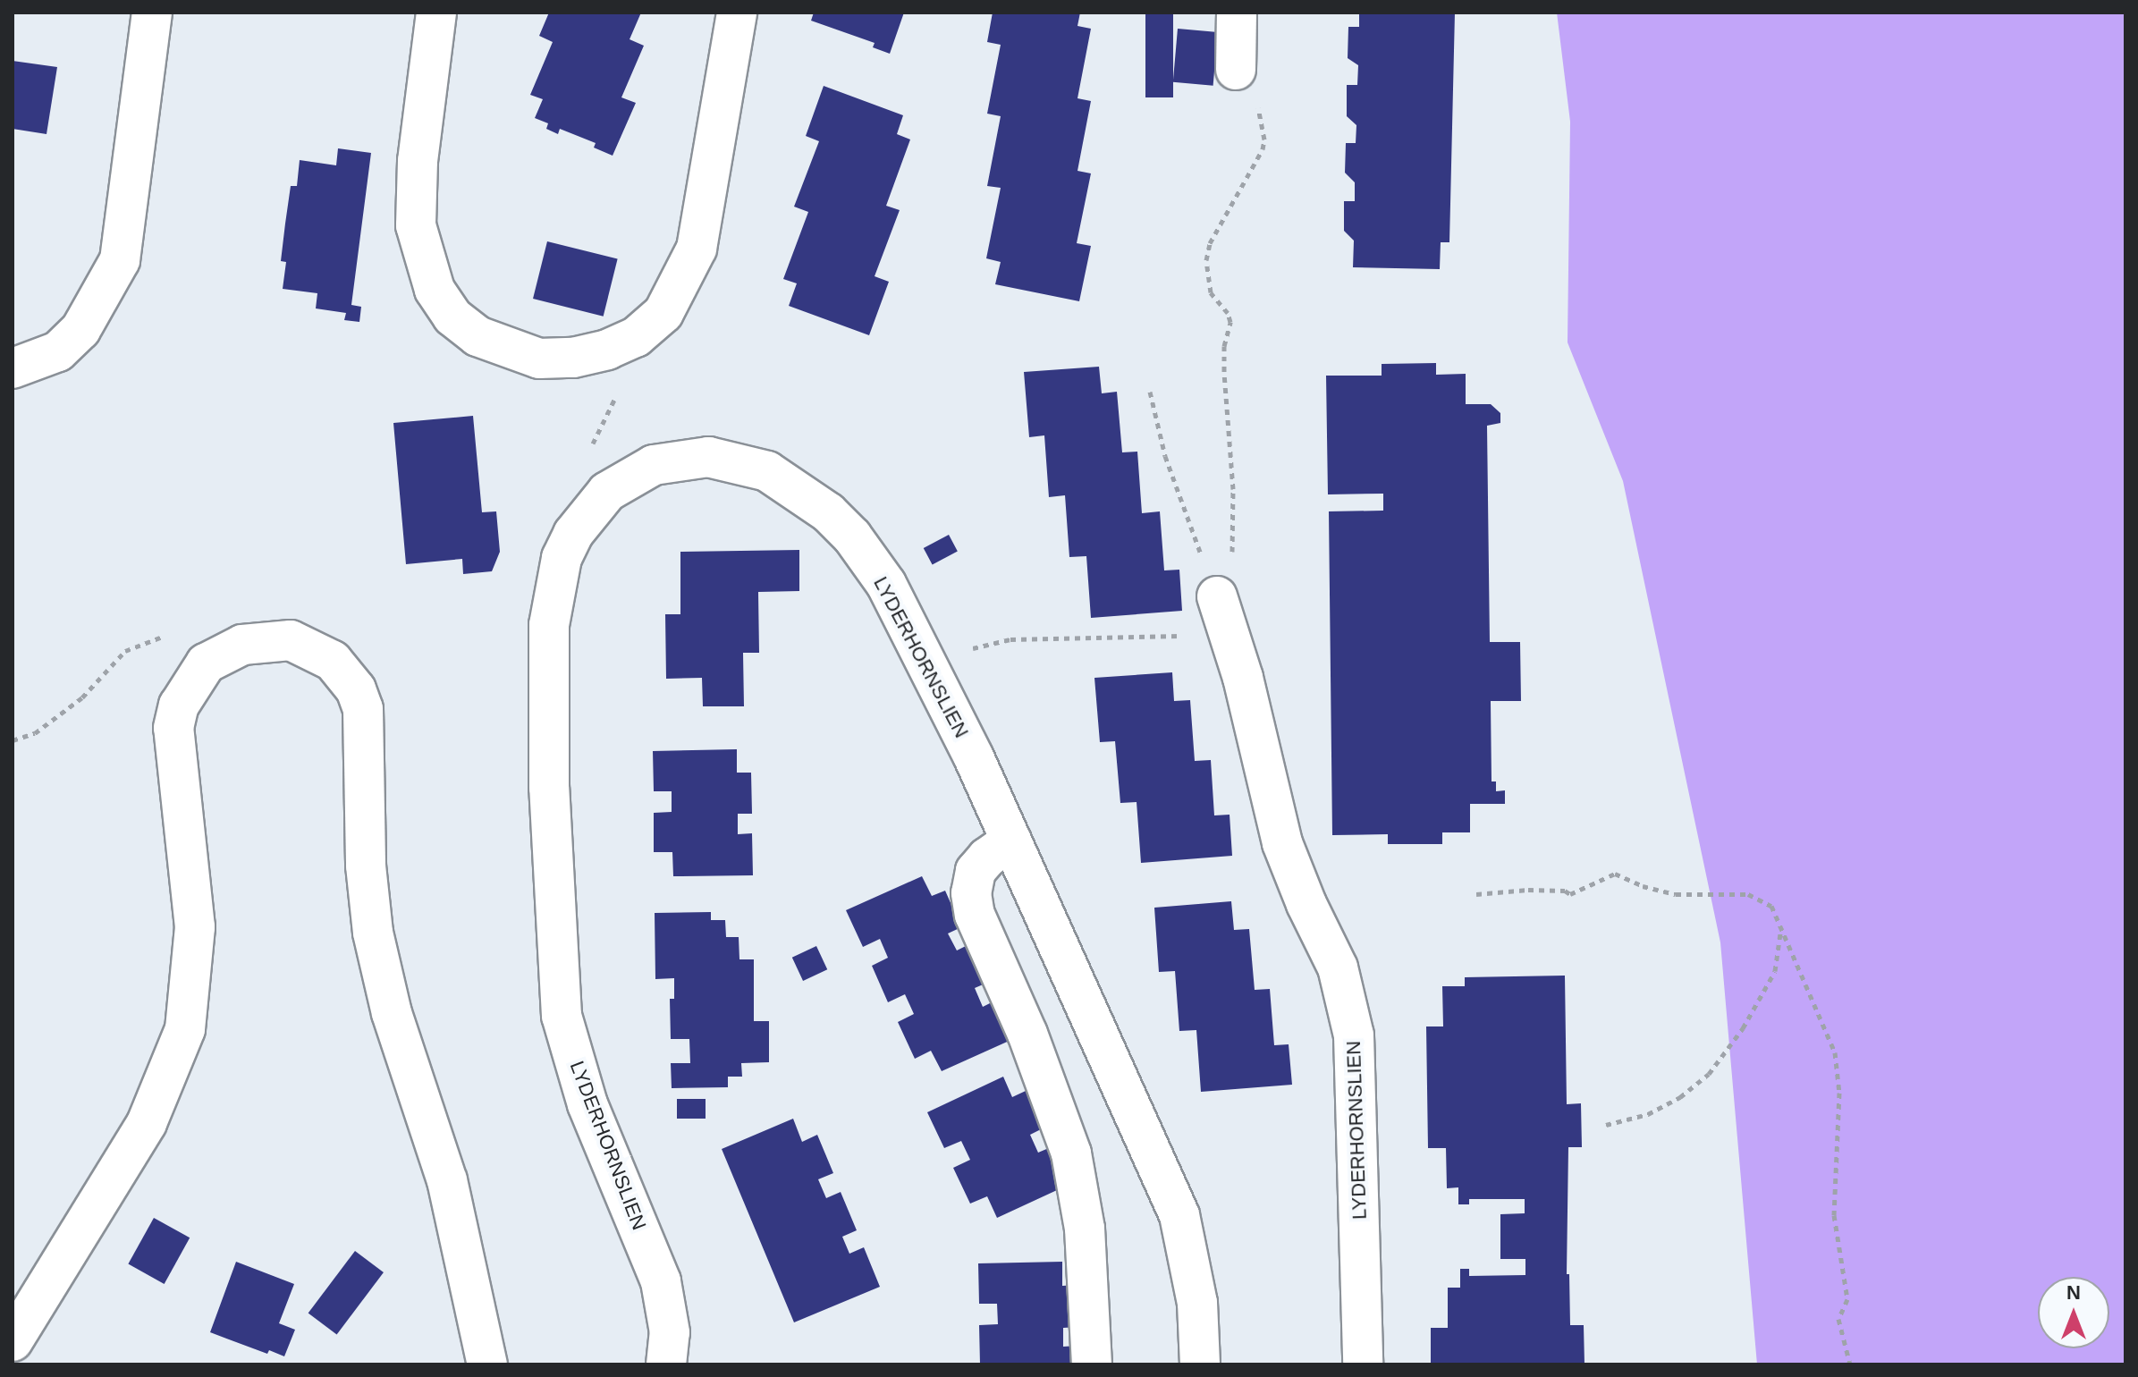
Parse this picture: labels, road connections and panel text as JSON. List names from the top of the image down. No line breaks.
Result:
{"streets":{"street":["LYDERHORNSLIEN"]},"north":"top"}
